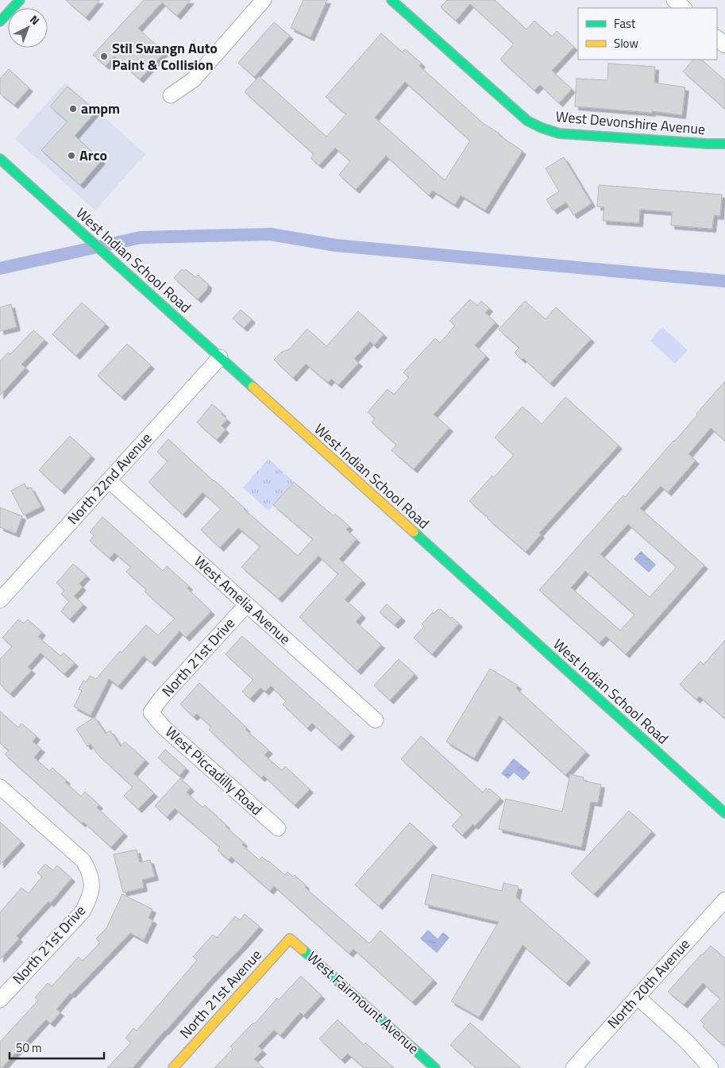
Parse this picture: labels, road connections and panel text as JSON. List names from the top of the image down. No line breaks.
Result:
{"streets":{"main road":["West Devonshire Avenue","West Indian School Road","North 21st Avenue","West Fairmount Avenue"],"street":["North 22nd Avenue","West Amelia Avenue","North 21st Drive","West Piccadilly Road","North 20th Avenue"]},"crossings":[["West Indian School Road","North 22nd Avenue"],["North 22nd Avenue","West Amelia Avenue"],["West Amelia Avenue","North 21st Drive"],["North 21st Drive","West Piccadilly Road"],["North 21st Avenue","West Fairmount Avenue"]],"places":["Stil Swangn Auto Paint & Collision","ampm","Arco"],"legend":["Fast","Slow"],"scale_bar":"50 m","north":"top right"}
